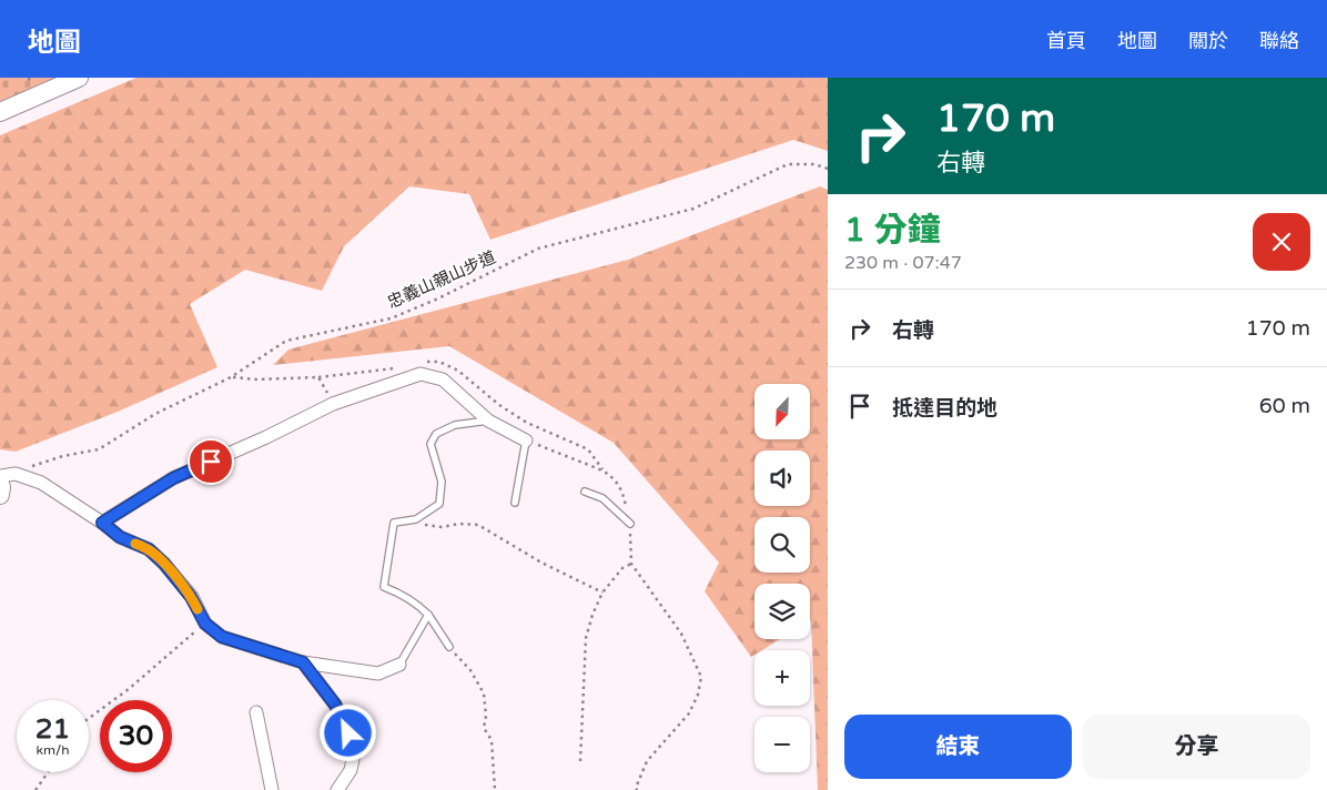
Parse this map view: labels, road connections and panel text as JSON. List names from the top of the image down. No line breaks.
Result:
{"streets":{"path":["忠義山親山步道"]},"north":"bottom left","page":{"header":"地圖","nav":["首頁","地圖","關於","聯絡"],"turn":["170 m","右轉"],"heading":["1 分鐘","230 m · 07:47"],"list":[{"name":"右轉","value":"170 m"},{"name":"抵達目的地","value":"60 m"}],"map_buttons":["+","−"],"speed":"21 km/h","limit":"30","buttons":["結束","分享"]}}
